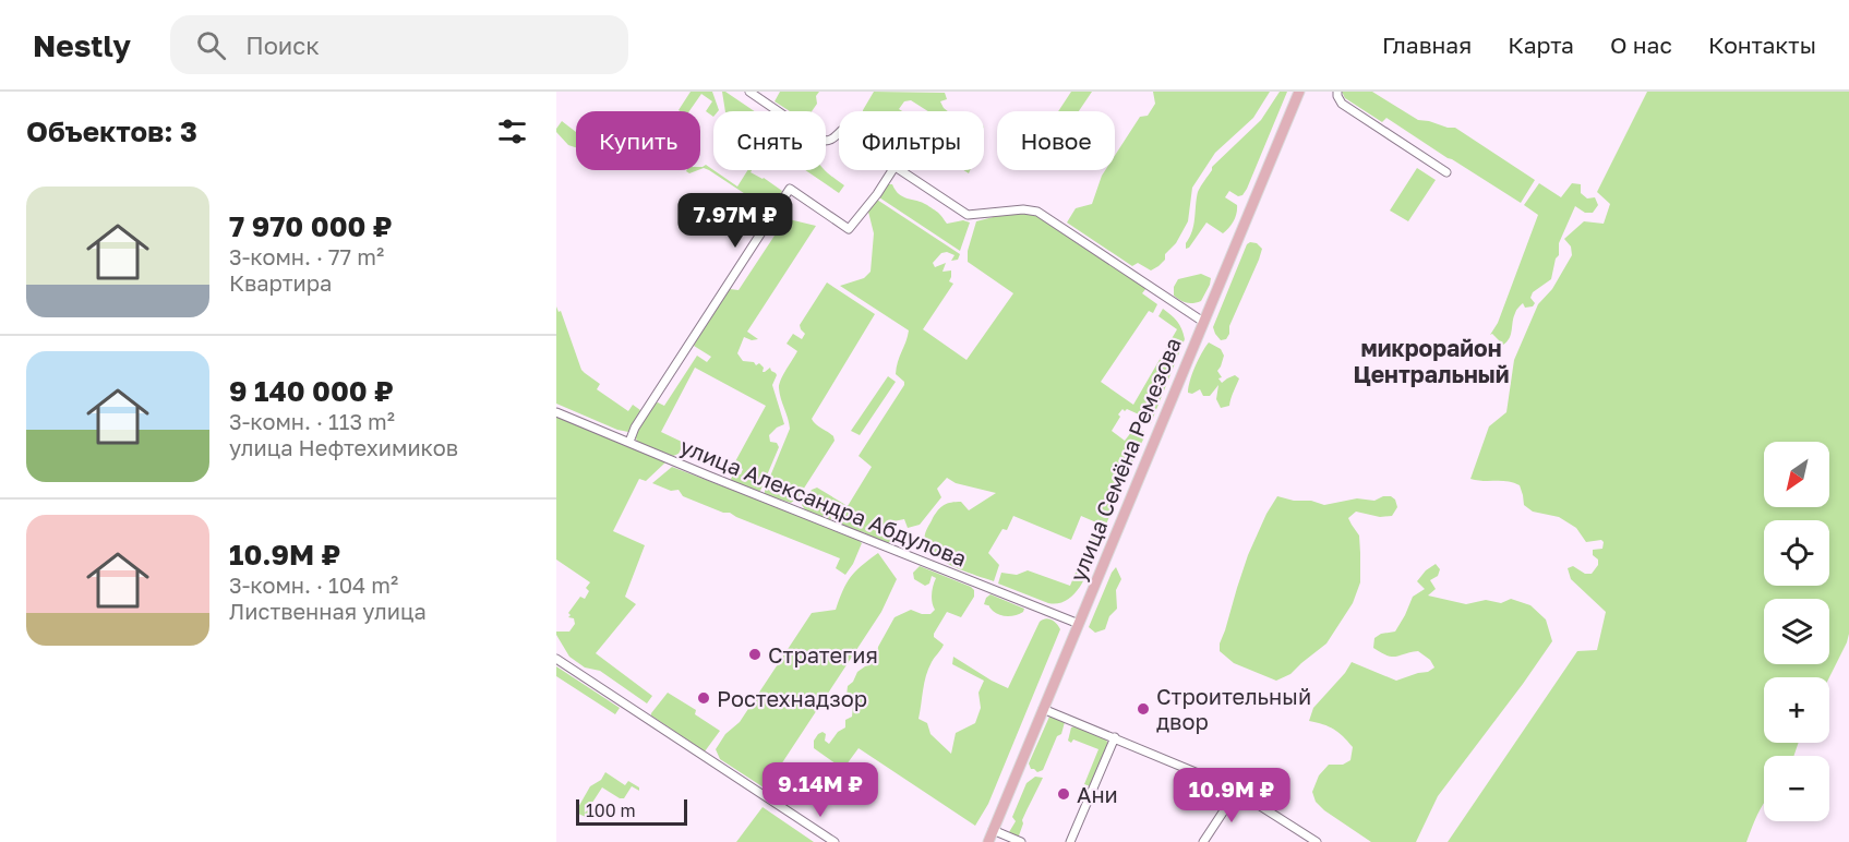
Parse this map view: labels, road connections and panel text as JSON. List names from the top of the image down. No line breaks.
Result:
{"streets":{"main road":["улица Семёна Ремезова"],"street":["улица Александра Абдулова"]},"crossings":[["улица Семёна Ремезова","улица Александра Абдулова"]],"districts":["микрорайон Центральный"],"places":["Стратегия","Ростехнадзор","Строительный двор","Ани"],"scale_bar":"100 m","north":"bottom left","page":{"header":"Nestly","search":"Поиск","nav":["Главная","Карта","О нас","Контакты"],"heading":"Объектов: 3","chip":["Купить","Снять","Фильтры","Новое"],"list":[{"name":"7 970 000 ₽","note":"3-комн. · 77 m² · Квартира"},{"name":"9 140 000 ₽","note":"3-комн. · 113 m² · улица Нефтехимиков"},{"name":"10.9M ₽","note":"3-комн. · 104 m² · Лиственная улица"}],"price":["7.97M ₽","9.14M ₽","10.9M ₽"],"map_buttons":["+","−"],"scale":"100 m"}}
